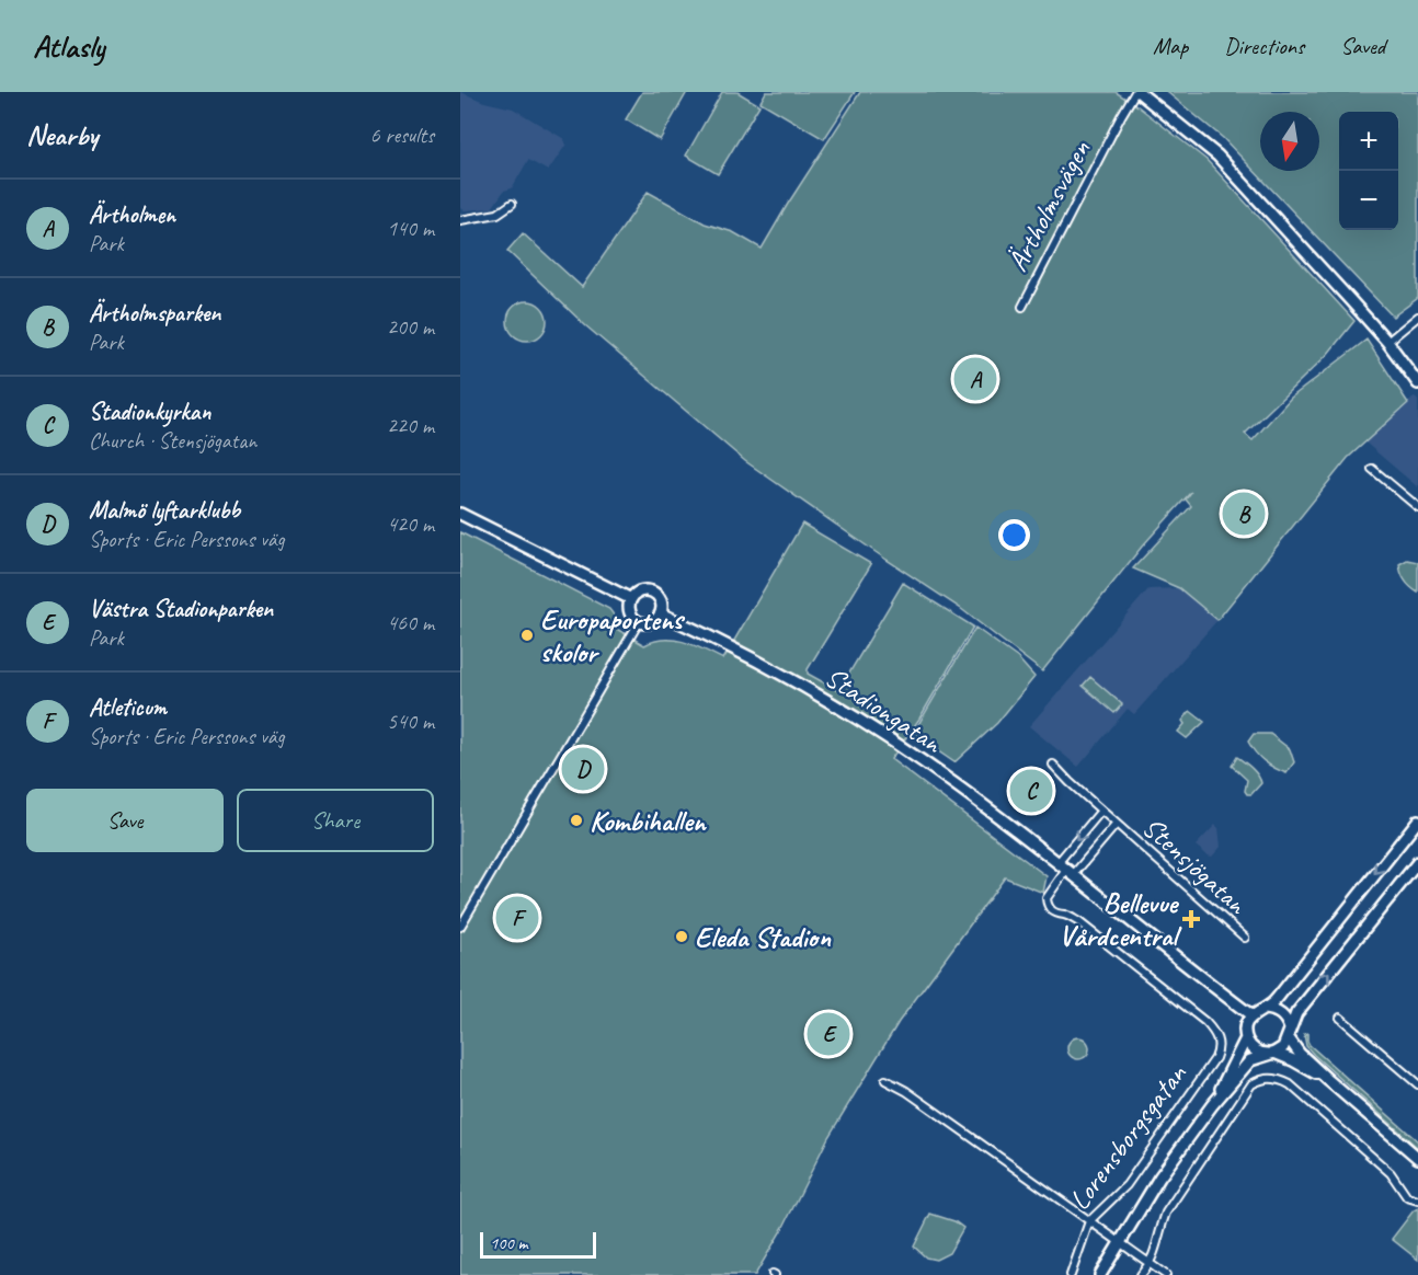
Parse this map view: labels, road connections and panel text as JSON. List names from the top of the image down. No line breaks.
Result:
{"streets":{"main road":["Ärtholmsvägen","Stadiongatan","Lorensborgsgatan"],"street":["Stensjögatan"]},"crossings":[["Stadiongatan","Stensjögatan"],["Stadiongatan","Lorensborgsgatan"],["Stensjögatan","Lorensborgsgatan"]],"places":{"other":["Europaportens skolor","Kombihallen","Eleda Stadion"],"health":["Bellevue Vårdcentral"]},"scale_bar":"100 m","north":"bottom","page":{"header":"Atlasly","nav":["Map","Directions","Saved"],"heading":["Nearby","6 results"],"map_buttons":["+","−"],"list":[{"mark":"A","name":"Ärtholmen","note":"Park","value":"140 m"},{"mark":"B","name":"Ärtholmsparken","note":"Park","value":"200 m"},{"mark":"C","name":"Stadionkyrkan","note":"Church · Stensjögatan","value":"220 m"},{"mark":"D","name":"Malmö lyftarklubb","note":"Sports · Eric Perssons väg","value":"420 m"},{"mark":"E","name":"Västra Stadionparken","note":"Park","value":"460 m"},{"mark":"F","name":"Atleticum","note":"Sports · Eric Perssons väg","value":"540 m"}],"pins":["A","B","D","C","F","E"],"buttons":["Save","Share"],"scale":"100 m"}}
